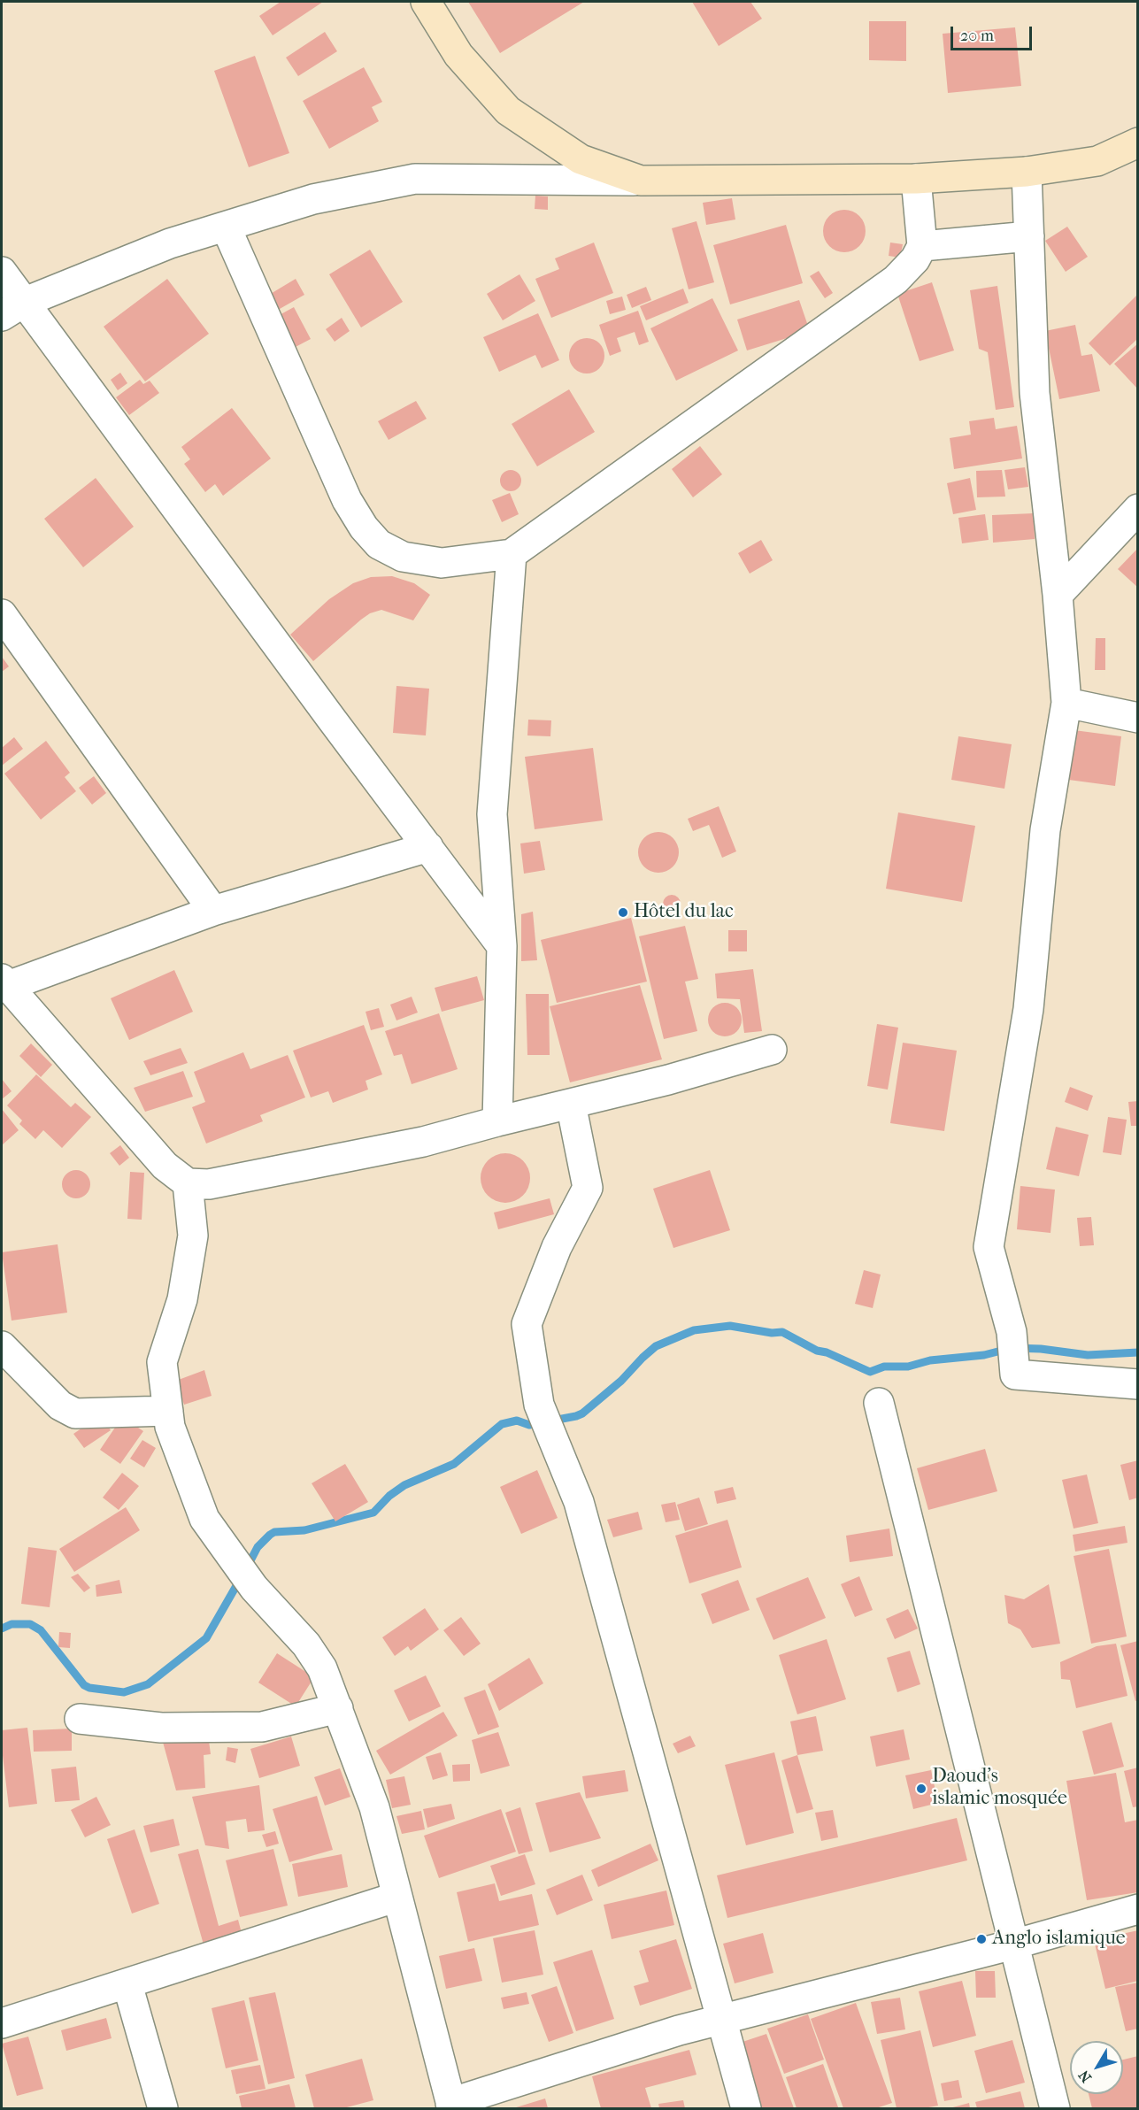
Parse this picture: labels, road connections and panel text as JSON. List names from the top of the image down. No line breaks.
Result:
{"places":["Hôtel du lac","Daoud's islamic mosquée","Anglo islamique"],"scale_bar":"20 m","north":"bottom left"}
